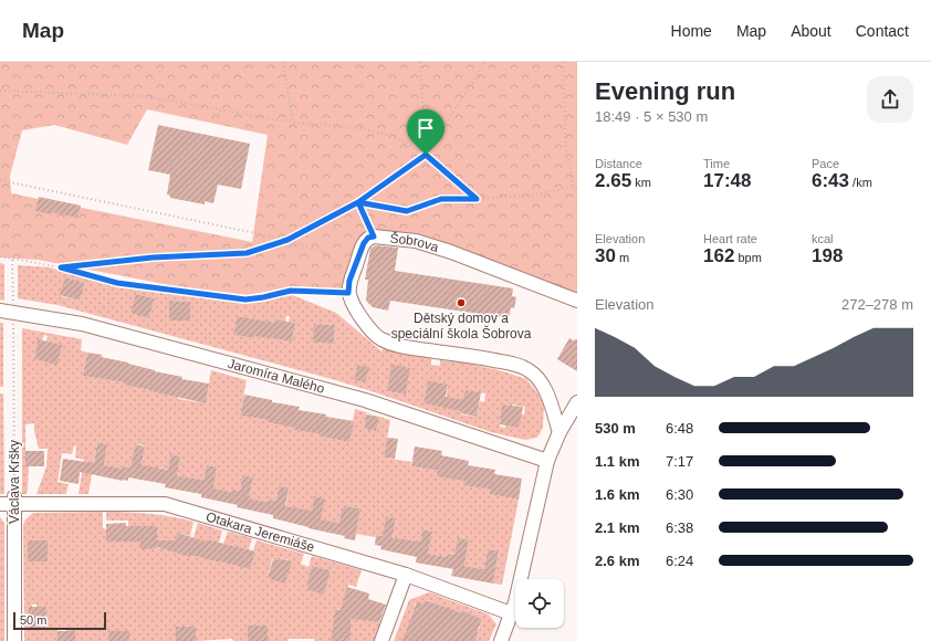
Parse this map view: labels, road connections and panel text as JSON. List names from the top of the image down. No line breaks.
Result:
{"streets":{"street":["Šobrova","Jaromíra Malého","Václava Kršky","Otakara Jeremiáše"]},"crossings":[["Václava Kršky","Otakara Jeremiáše"]],"places":["Dětský domov a speciální škola Šobrova"],"scale_bar":"50 m","page":{"header":"Map","nav":["Home","Map","About","Contact"],"heading":["Evening run","18:49 · 5 × 530 m"],"stats":[["Distance","2.65 km"],["Time","17:48"],["Pace","6:43 /km"],["Elevation","30 m"],["Heart rate","162 bpm"],["kcal","198"]],"chart":["Elevation","272–278 m"],"list":[{"name":"530 m","note":"6:48"},{"name":"1.1 km","note":"7:17"},{"name":"1.6 km","note":"6:30"},{"name":"2.1 km","note":"6:38"},{"name":"2.6 km","note":"6:24"}],"scale":"50 m"}}
